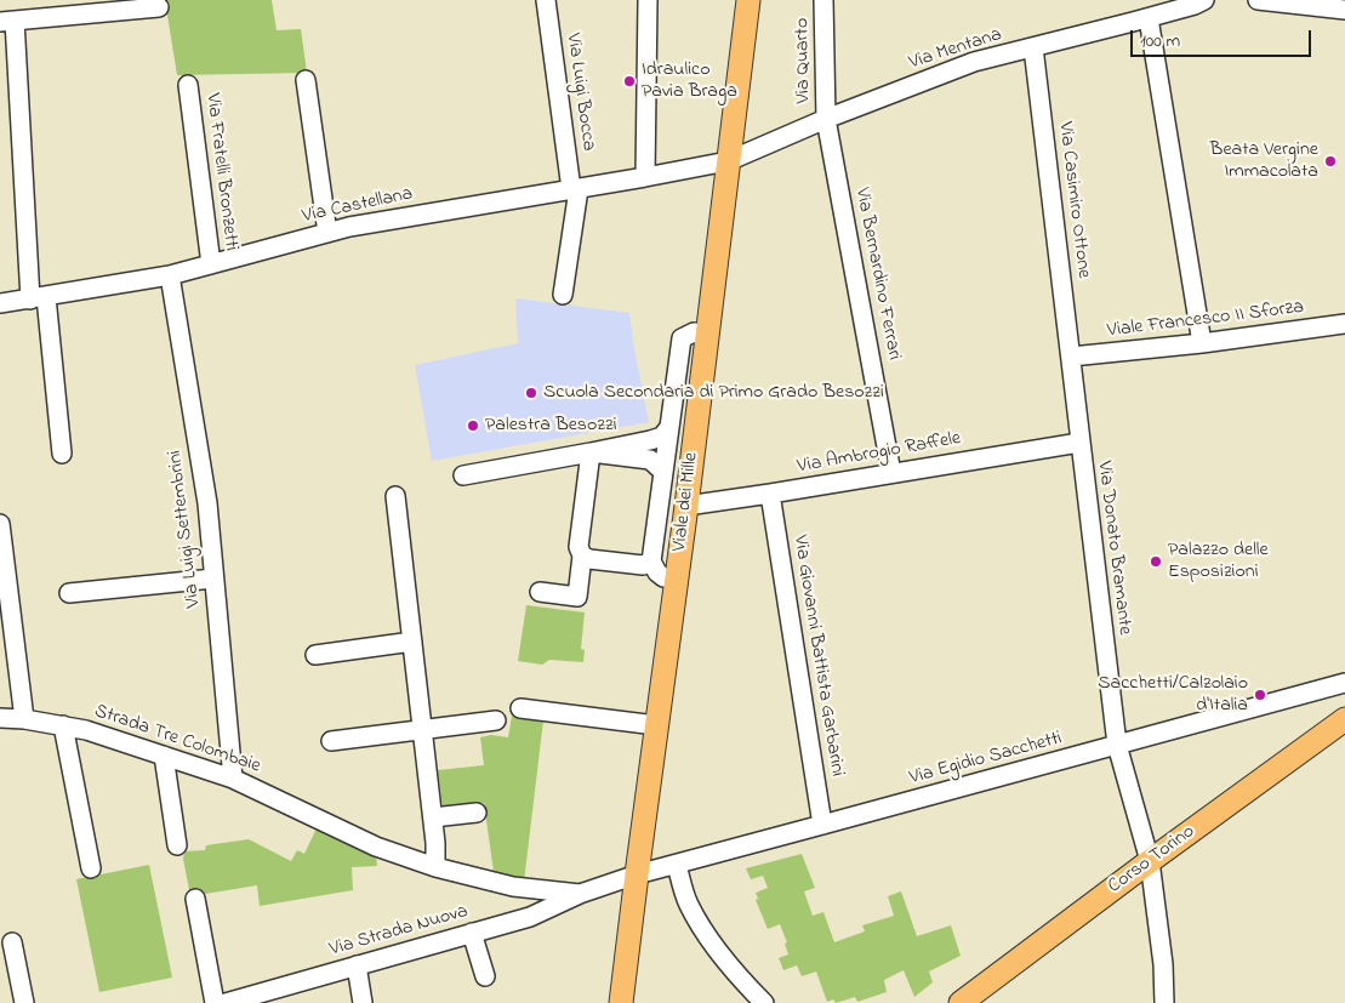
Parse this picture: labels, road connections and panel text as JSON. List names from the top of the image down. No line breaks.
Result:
{"streets":{"main road":["Viale dei Mille","Corso Torino"],"street":["Via Mentana","Via Quarto","Via Luigi Bocca","Via Fratelli Bronzetti","Via Casimiro Ottone","Via Castellana","Via Bernardino Ferrari","Viale Francesco II Sforza","Via Ambrogio Raffele","Via Luigi Settembrini","Via Donato Bramante","Via Giovanni Battista Garbarini","Strada Tre Colombaie","Via Egidio Sacchetti","Via Strada Nuova"]},"crossings":[["Via Mentana","Via Quarto"],["Via Mentana","Via Casimiro Ottone"],["Via Mentana","Via Castellana"],["Via Mentana","Via Bernardino Ferrari"],["Via Mentana","Viale dei Mille"],["Via Quarto","Via Bernardino Ferrari"],["Via Luigi Bocca","Via Castellana"],["Via Fratelli Bronzetti","Via Castellana"],["Via Casimiro Ottone","Viale Francesco II Sforza"],["Via Casimiro Ottone","Via Donato Bramante"],["Via Castellana","Viale dei Mille"],["Via Castellana","Via Luigi Settembrini"],["Via Bernardino Ferrari","Via Ambrogio Raffele"],["Viale Francesco II Sforza","Via Donato Bramante"],["Via Ambrogio Raffele","Viale dei Mille"],["Via Ambrogio Raffele","Via Donato Bramante"],["Via Ambrogio Raffele","Via Giovanni Battista Garbarini"],["Viale dei Mille","Strada Tre Colombaie"],["Viale dei Mille","Via Egidio Sacchetti"],["Via Luigi Settembrini","Strada Tre Colombaie"],["Via Donato Bramante","Via Egidio Sacchetti"],["Via Donato Bramante","Corso Torino"],["Via Giovanni Battista Garbarini","Via Egidio Sacchetti"],["Strada Tre Colombaie","Via Egidio Sacchetti"],["Strada Tre Colombaie","Via Strada Nuova"]],"places":["Idraulico Pavia Braga","Beata Vergine Immacolata","Scuola Secondaria di Primo Grado Besozzi","Palestra Besozzi","Palazzo delle Esposizioni","Sacchetti/Calzolaio d'Italia"],"scale_bar":"100 m"}
